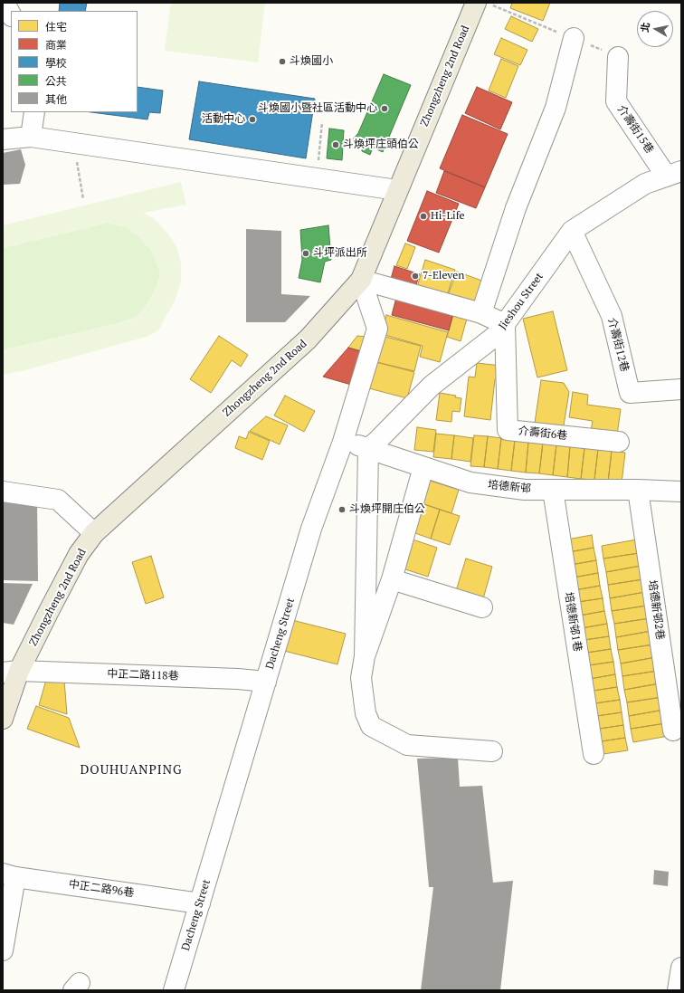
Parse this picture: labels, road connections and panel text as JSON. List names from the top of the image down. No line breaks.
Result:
{"streets":{"main road":["Zhongzheng 2nd Road"],"street":["介壽街15巷","Jieshou Street","介壽街12巷","介壽街6巷","培德新邨","培德新邨2巷","培德新邨1巷","Dacheng Street","中正二路118巷","中正二路96巷"]},"crossings":[["Zhongzheng 2nd Road","Dacheng Street"],["Zhongzheng 2nd Road","中正二路118巷"],["介壽街15巷","Jieshou Street"],["Jieshou Street","介壽街12巷"],["Jieshou Street","介壽街6巷"],["Jieshou Street","培德新邨"],["培德新邨","培德新邨2巷"],["培德新邨","培德新邨1巷"],["培德新邨","Dacheng Street"],["Dacheng Street","中正二路118巷"],["Dacheng Street","中正二路96巷"]],"districts":["DOUHUANPING"],"places":["斗煥國小","斗煥國小暨社區活動中心","活動中心","斗煥坪庄頭伯公","Hi-Life","斗坪派出所","7-Eleven","斗煥坪開庄伯公"],"legend":["住宅","商業","學校","公共","其他"],"north":"left"}
